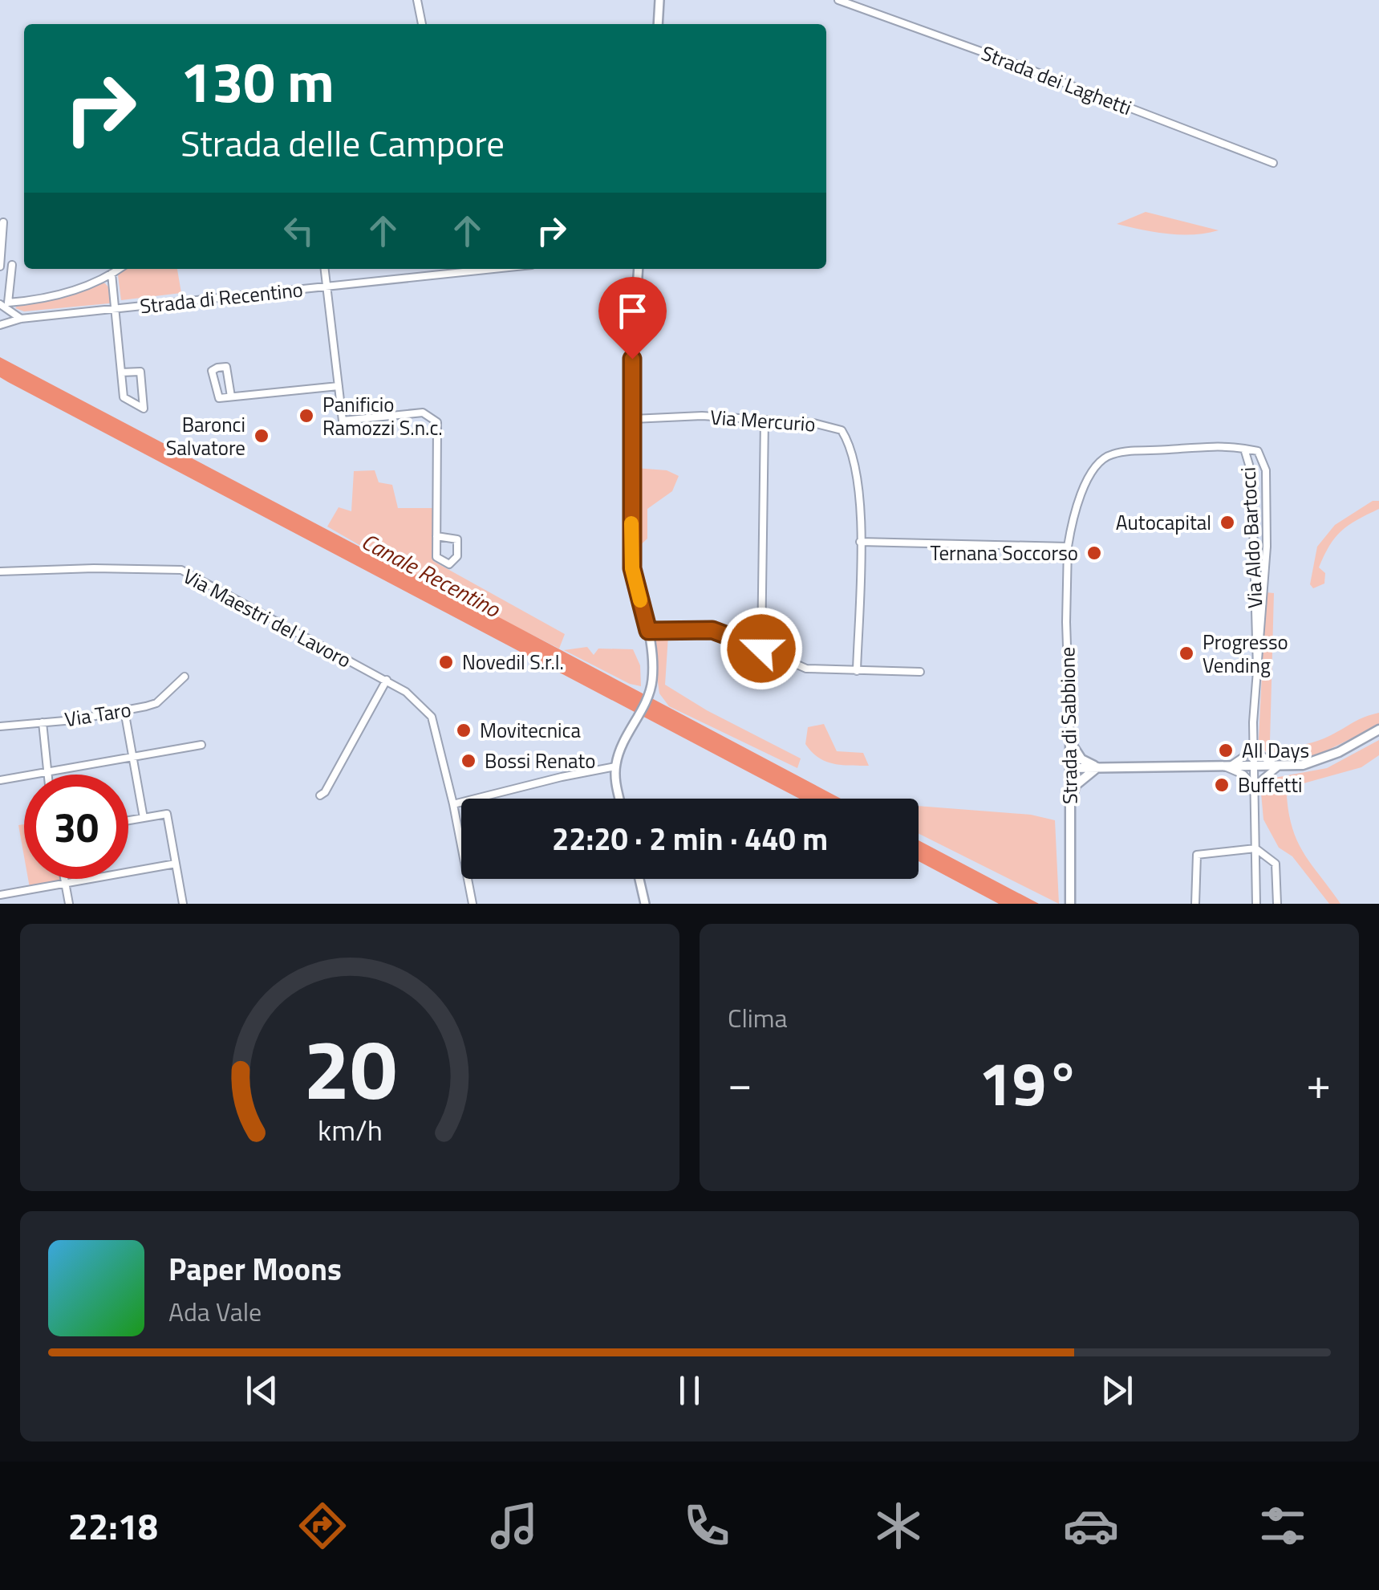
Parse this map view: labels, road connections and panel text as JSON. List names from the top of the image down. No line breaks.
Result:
{"streets":{"main road":["Strada di Sabbione"],"street":["Strada dei Laghetti","Strada di Recentino","Via Mercurio","Via Aldo Bartocci","Via Maestri del Lavoro","Via Taro"]},"crossings":[["Via Aldo Bartocci","Strada di Sabbione"]],"water":["Canale Recentino"],"places":["Panificio Ramozzi S.n.c.","Baronci Salvatore","Autocapital","Ternana Soccorso","Progresso Vending","Novedil S.r.l.","Movitecnica","All Days","Bossi Renato","Buffetti"],"page":{"turn":["130 m","Strada delle Campore"],"limit":"30","trip":"22:20 · 2 min · 440 m","tile":"Clima","heat":["−","19°","+"],"song":["Paper Moons","Ada Vale"],"tabs":"22:18","gauge":["20","km/h"]}}
